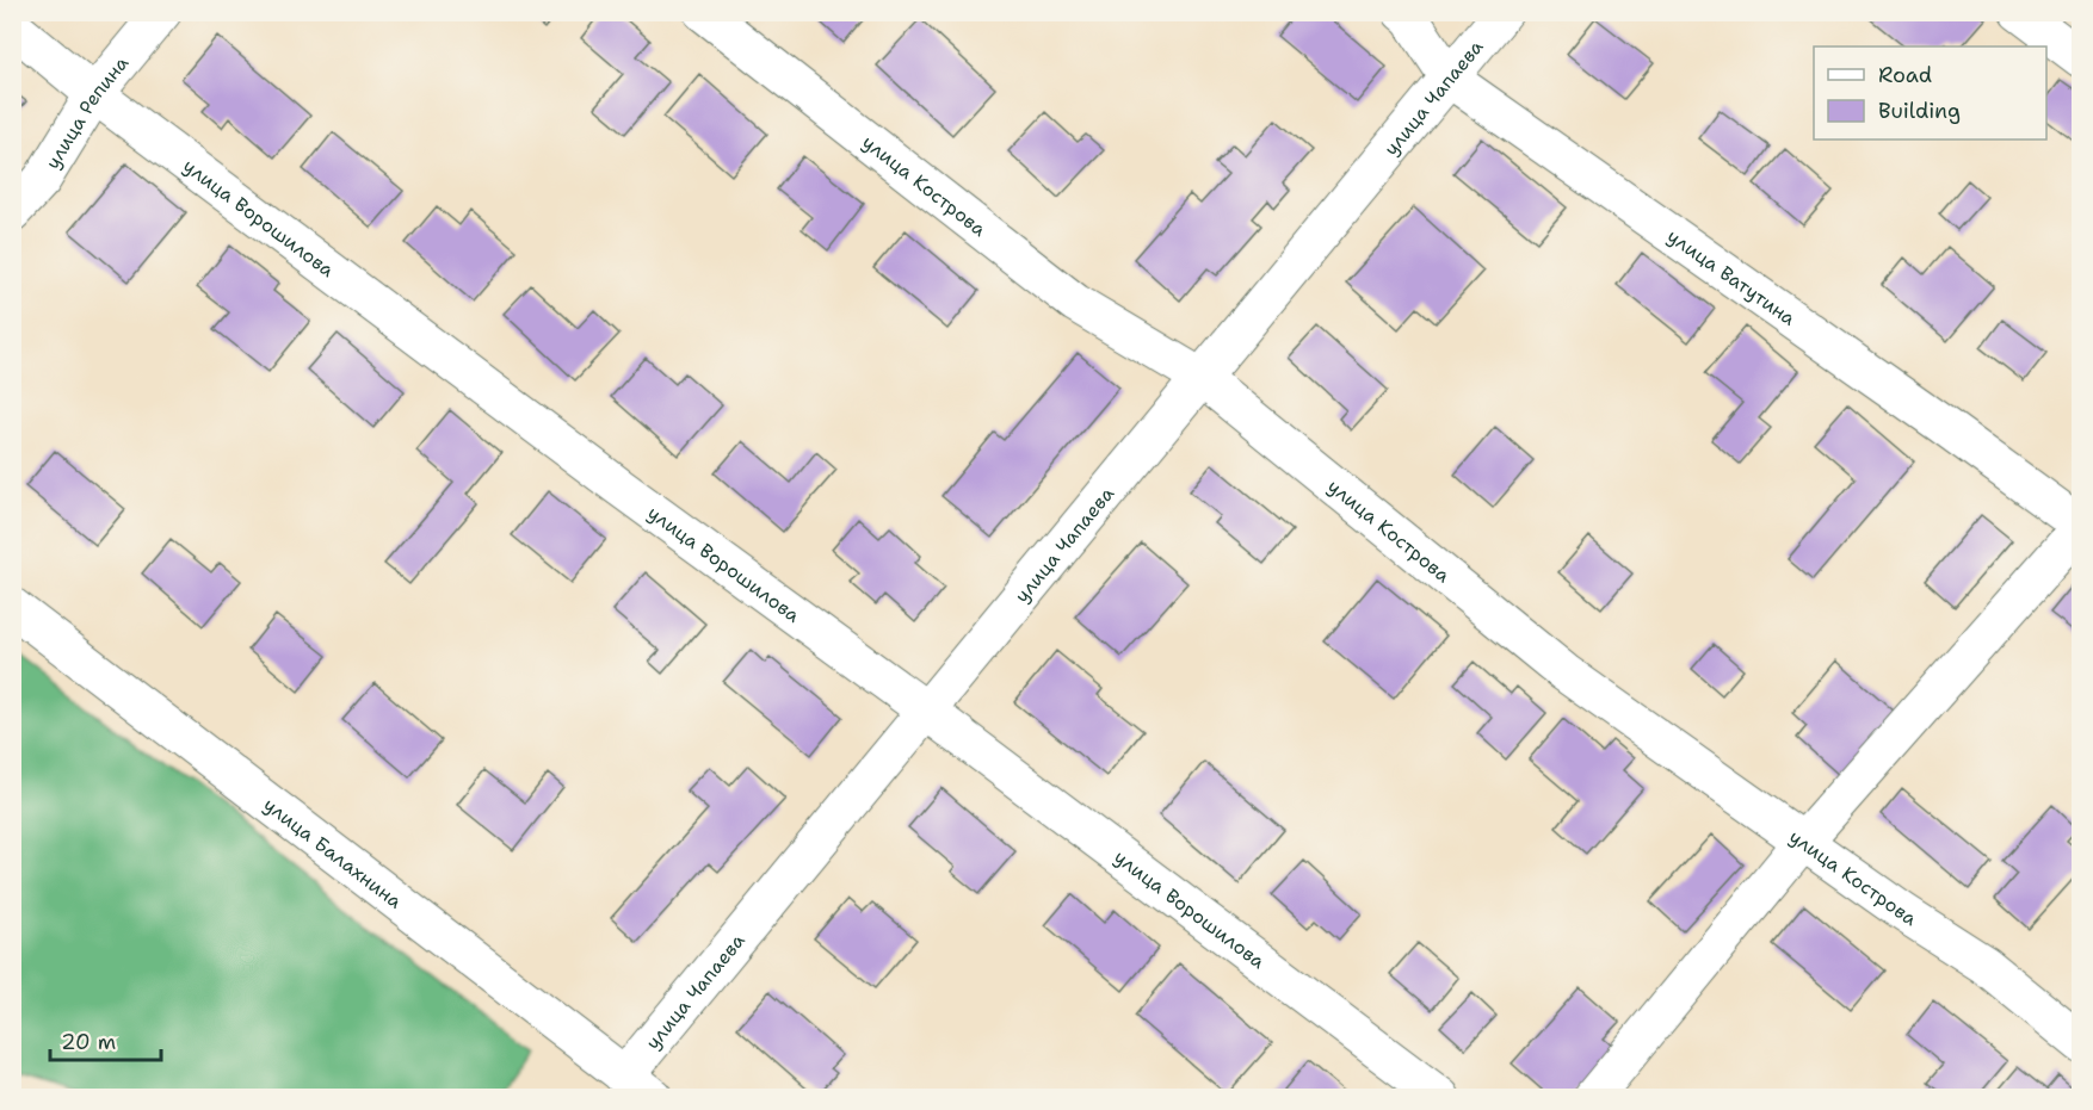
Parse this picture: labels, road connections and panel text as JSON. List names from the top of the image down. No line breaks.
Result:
{"streets":{"street":["улица Чапаева","улица Репина","улица Кострова","улица Ворошилова","улица Ватутина","улица Балахнина"]},"crossings":[["улица Чапаева","улица Кострова"],["улица Чапаева","улица Ворошилова"],["улица Чапаева","улица Ватутина"],["улица Чапаева","улица Балахнина"],["улица Репина","улица Ворошилова"]],"legend":["Road","Building"],"scale_bar":"20 m"}
